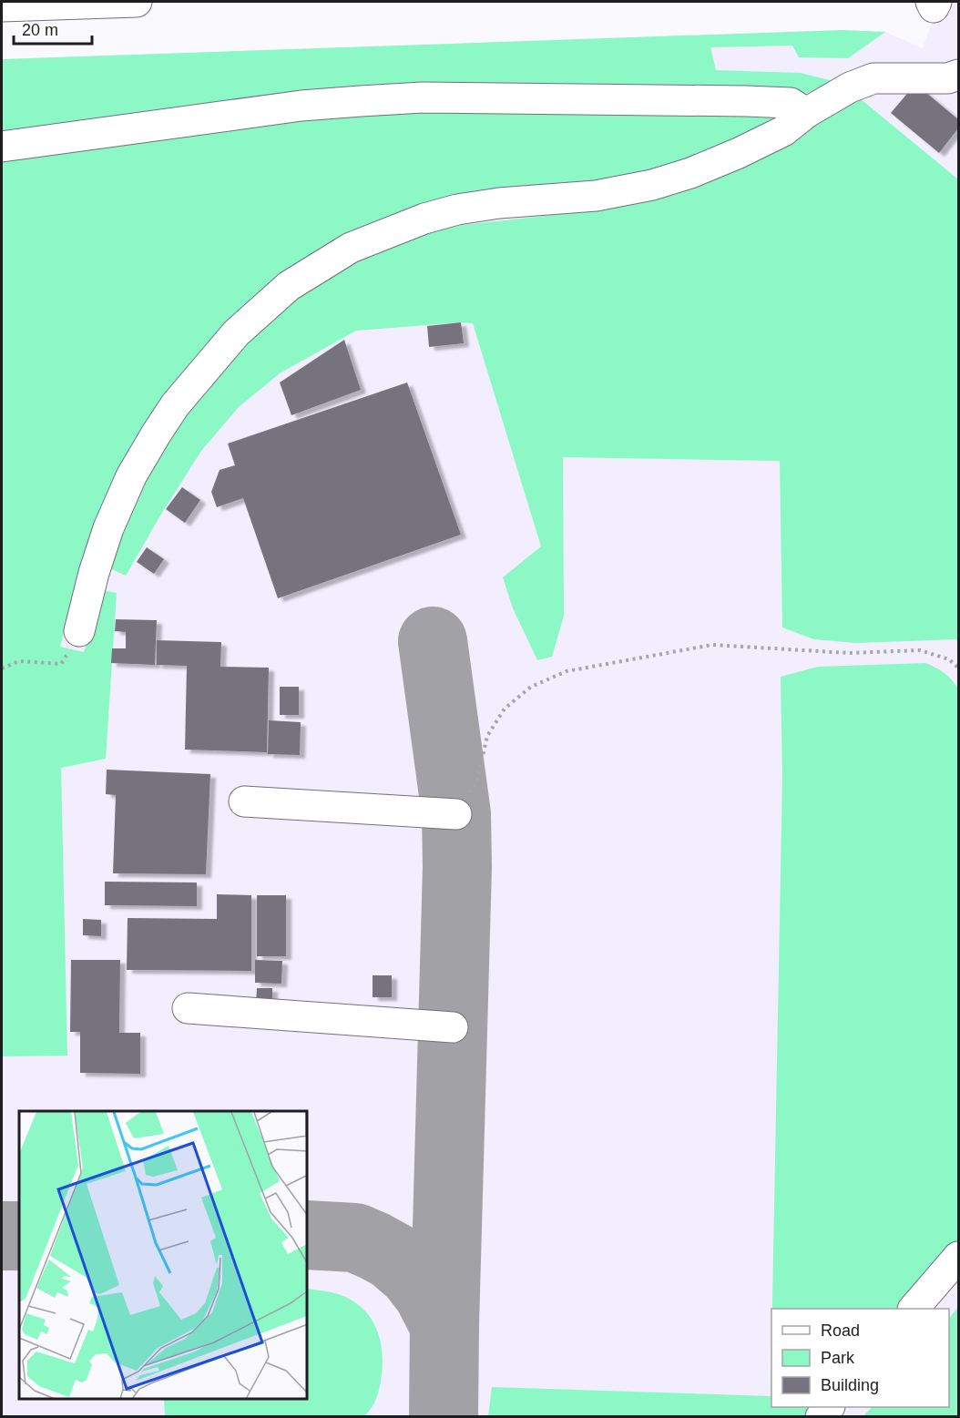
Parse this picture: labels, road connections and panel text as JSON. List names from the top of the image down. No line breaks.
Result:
{"legend":["Road","Park","Building"],"scale_bar":"20 m"}
